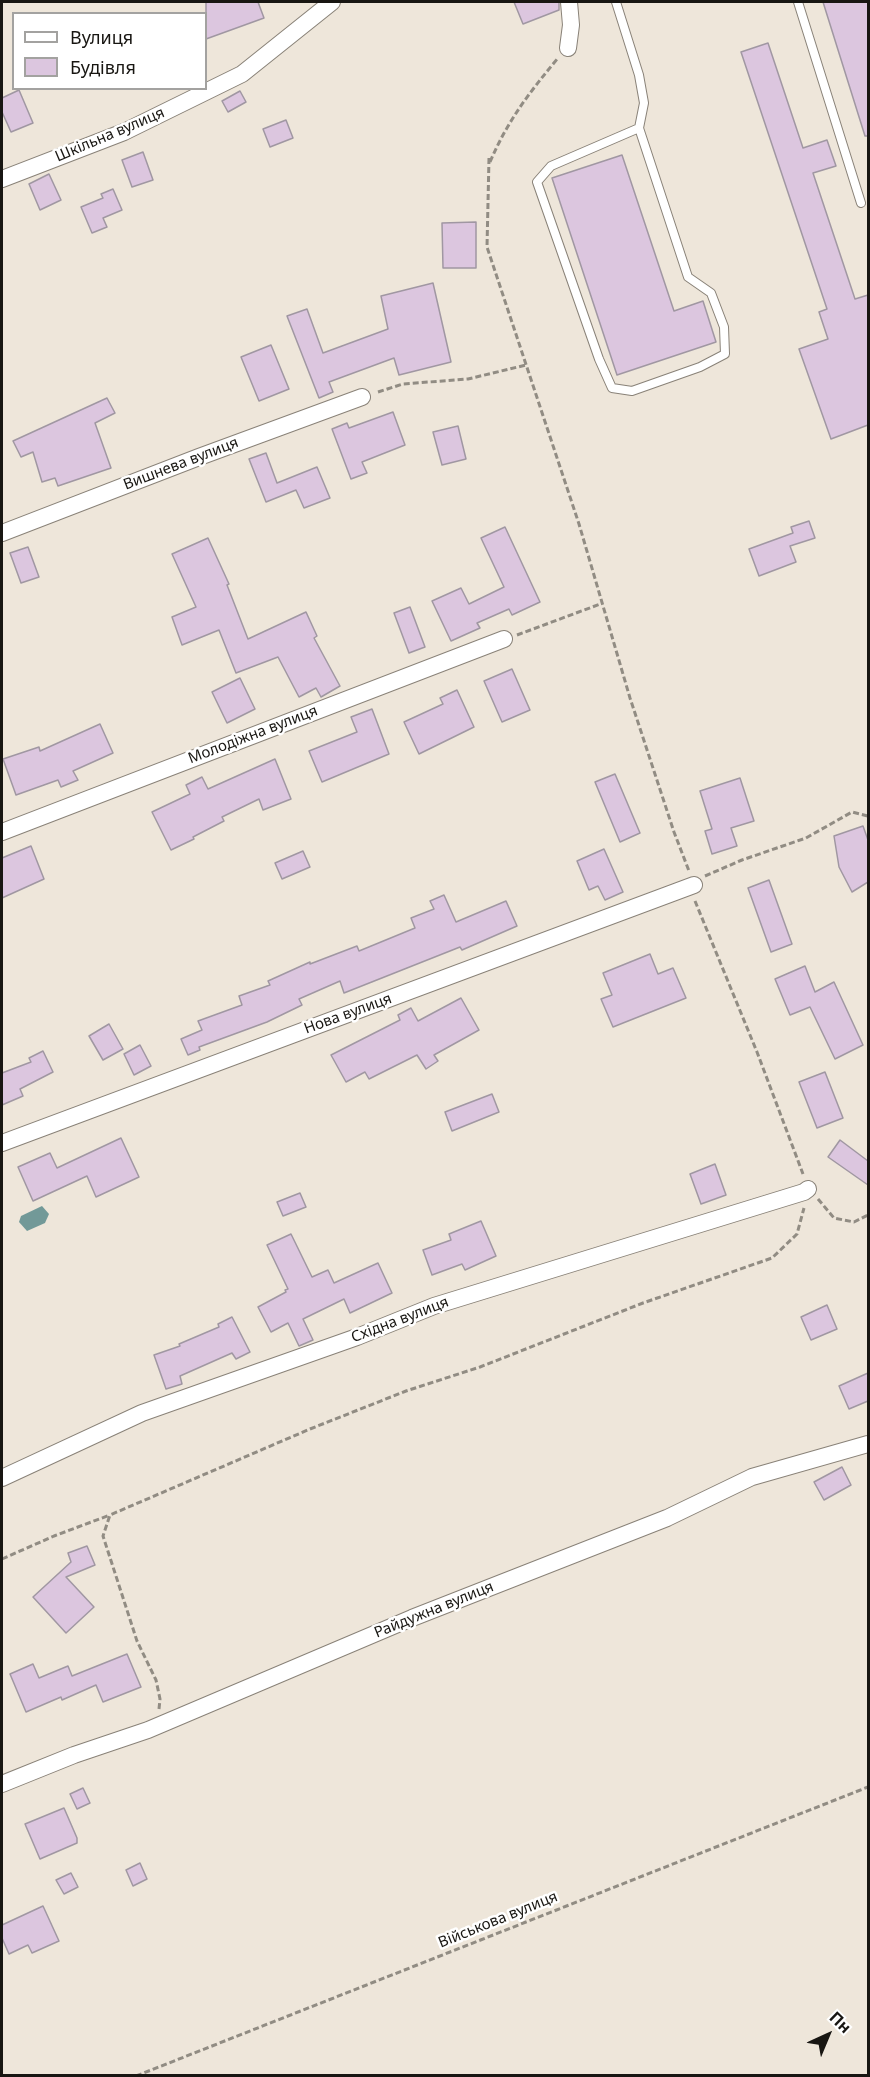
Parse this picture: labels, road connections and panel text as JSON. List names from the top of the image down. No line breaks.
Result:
{"streets":{"street":["Шкільна вулиця","Вишнева вулиця","Молодіжна вулиця","Нова вулиця","Східна вулиця","Райдужна вулиця"],"path":["Військова вулиця"]},"legend":["Вулиця","Будівля"],"north":"top right"}
